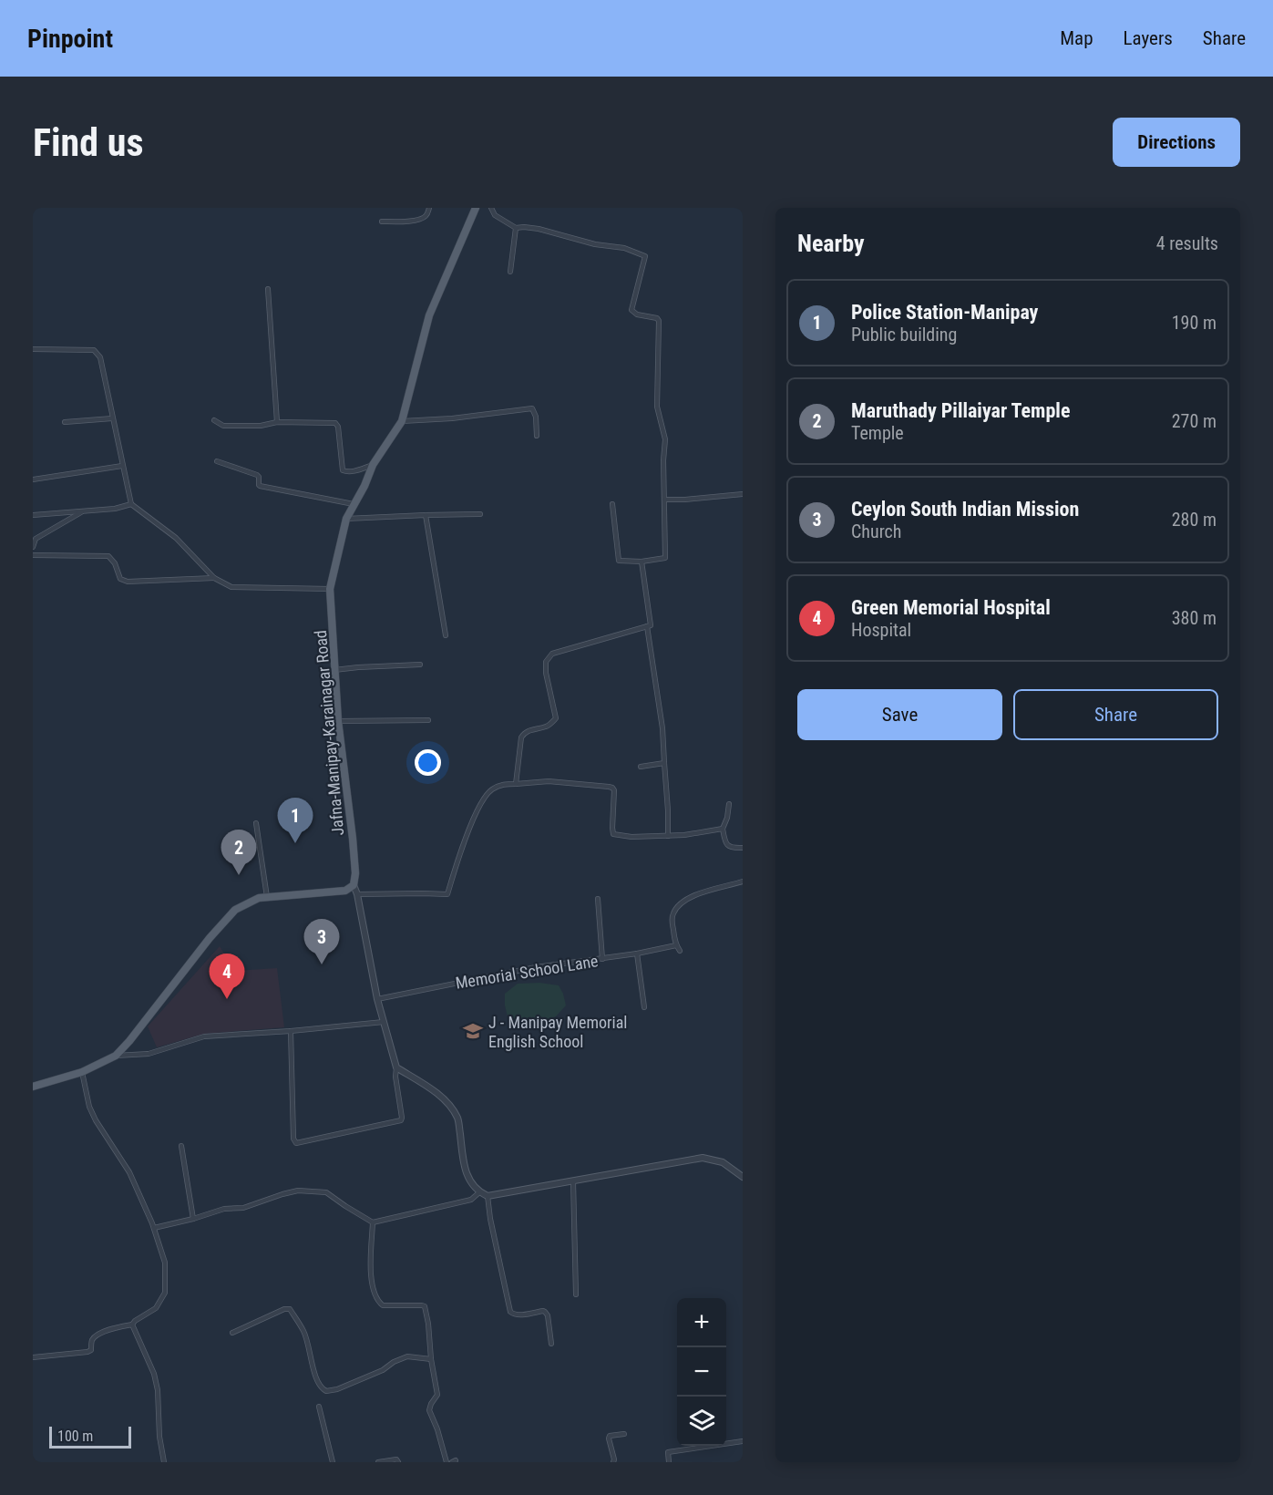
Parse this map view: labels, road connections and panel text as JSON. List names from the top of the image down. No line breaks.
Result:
{"streets":{"main road":["Jafna-Manipay-Karainagar Road"],"street":["Memorial School Lane"]},"places":{"school or university":["J - Manipay Memorial English School"]},"scale_bar":"100 m","page":{"header":"Pinpoint","nav":["Map","Layers","Share"],"buttons":["Directions",["Save","Share"]],"title":"Find us","heading":["Nearby","4 results"],"list":[{"mark":"1","name":"Police Station-Manipay","note":"Public building","value":"190 m"},{"mark":"2","name":"Maruthady Pillaiyar Temple","note":"Temple","value":"270 m"},{"mark":"3","name":"Ceylon South Indian Mission","note":"Church","value":"280 m"},{"mark":"4","name":"Green Memorial Hospital","note":"Hospital","value":"380 m"}],"pins":["1","2","3","4"],"map_buttons":["+","−"],"scale":"100 m"}}
